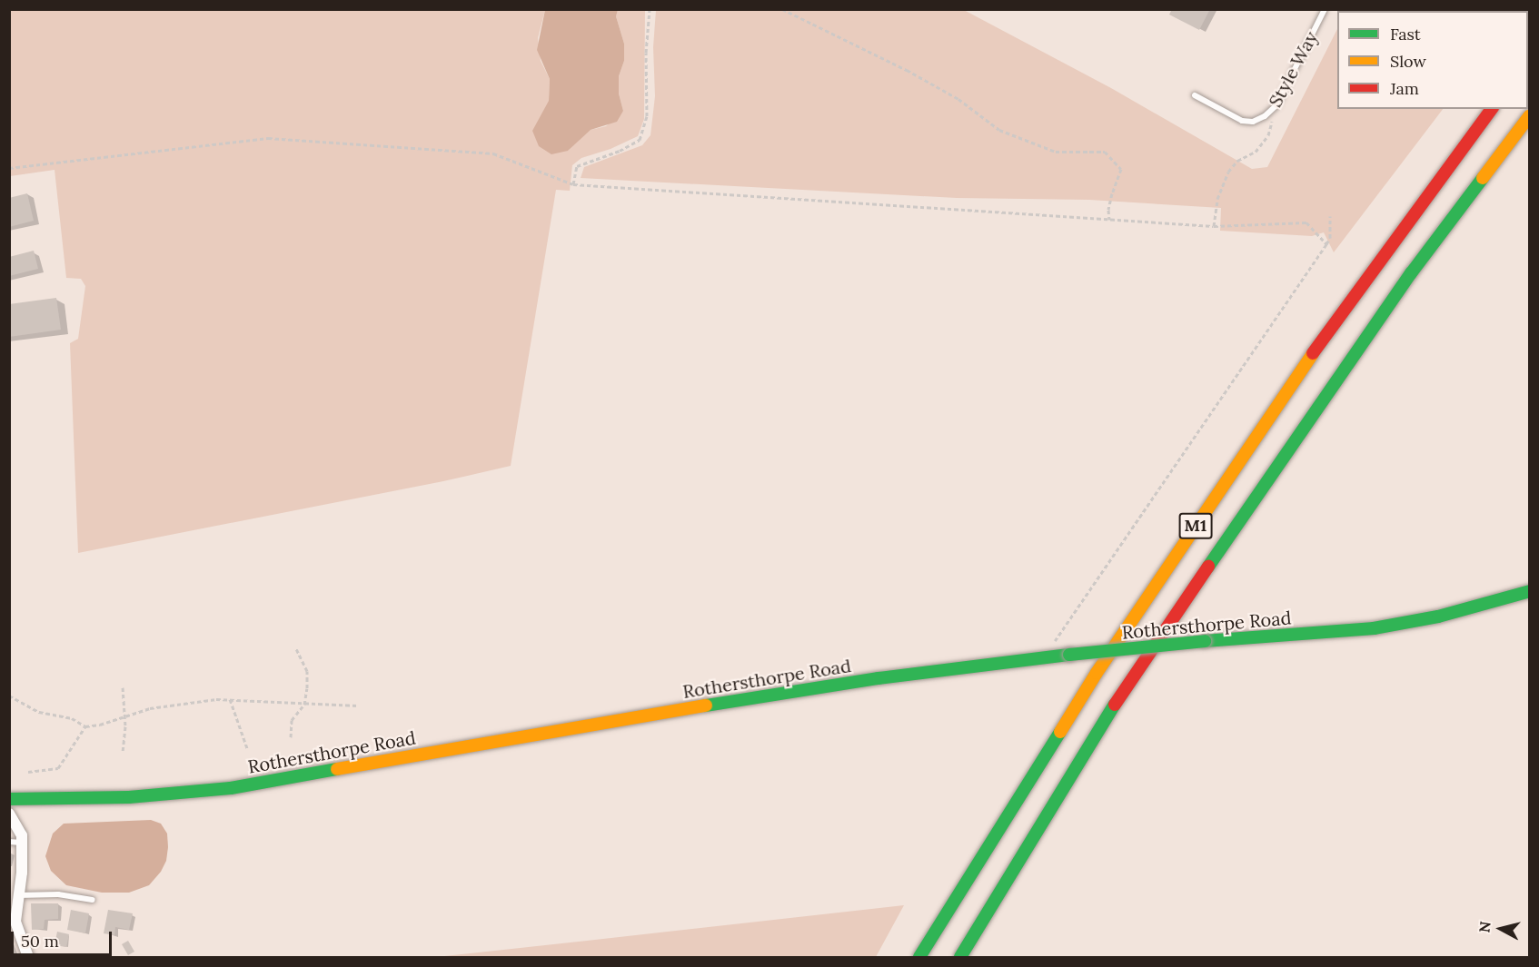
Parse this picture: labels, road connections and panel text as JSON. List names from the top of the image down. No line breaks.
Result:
{"streets":{"main road":["M1","Rothersthorpe Road"],"lane":["Style Way"]},"legend":["Fast","Slow","Jam"],"scale_bar":"50 m","north":"left"}
